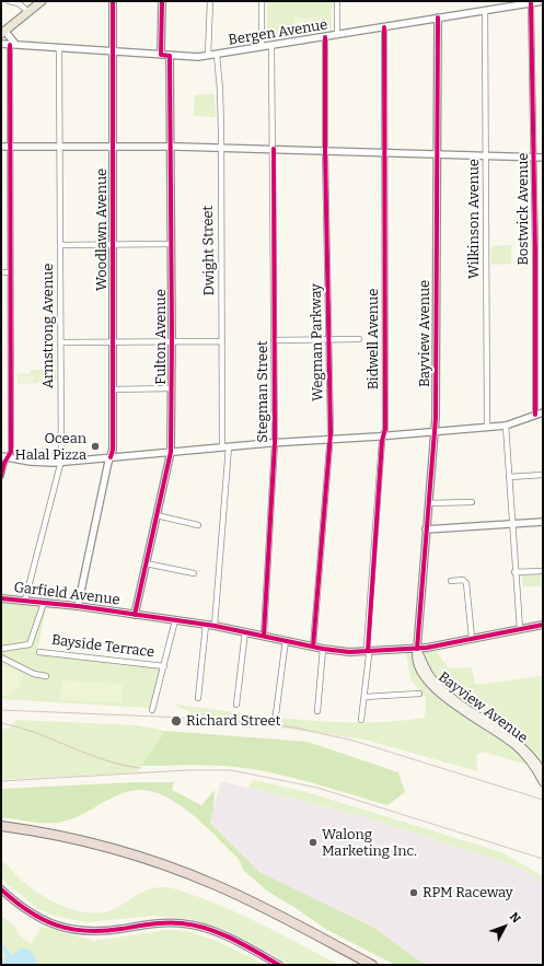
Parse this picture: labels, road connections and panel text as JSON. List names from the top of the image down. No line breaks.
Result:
{"streets":{"main road":["Bayview Avenue","Garfield Avenue"],"street":["Bergen Avenue","Bostwick Avenue","Wilkinson Avenue","Woodlawn Avenue","Dwight Street","Armstrong Avenue","Fulton Avenue","Bidwell Avenue","Wegman Parkway","Stegman Street","Bayside Terrace"]},"crossings":[["Bergen Avenue","Bostwick Avenue"],["Bergen Avenue","Wilkinson Avenue"],["Bergen Avenue","Woodlawn Avenue"],["Bergen Avenue","Dwight Street"],["Bergen Avenue","Armstrong Avenue"],["Bergen Avenue","Bayview Avenue"],["Bergen Avenue","Fulton Avenue"],["Bergen Avenue","Bidwell Avenue"],["Bergen Avenue","Wegman Parkway"],["Bergen Avenue","Stegman Street"],["Woodlawn Avenue","Garfield Avenue"],["Dwight Street","Garfield Avenue"],["Armstrong Avenue","Garfield Avenue"],["Bayview Avenue","Garfield Avenue"],["Fulton Avenue","Garfield Avenue"],["Bidwell Avenue","Garfield Avenue"],["Wegman Parkway","Garfield Avenue"],["Stegman Street","Garfield Avenue"]],"places":["Ocean Halal Pizza","Richard Street","Walong Marketing Inc.","RPM Raceway"],"north":"top right"}
